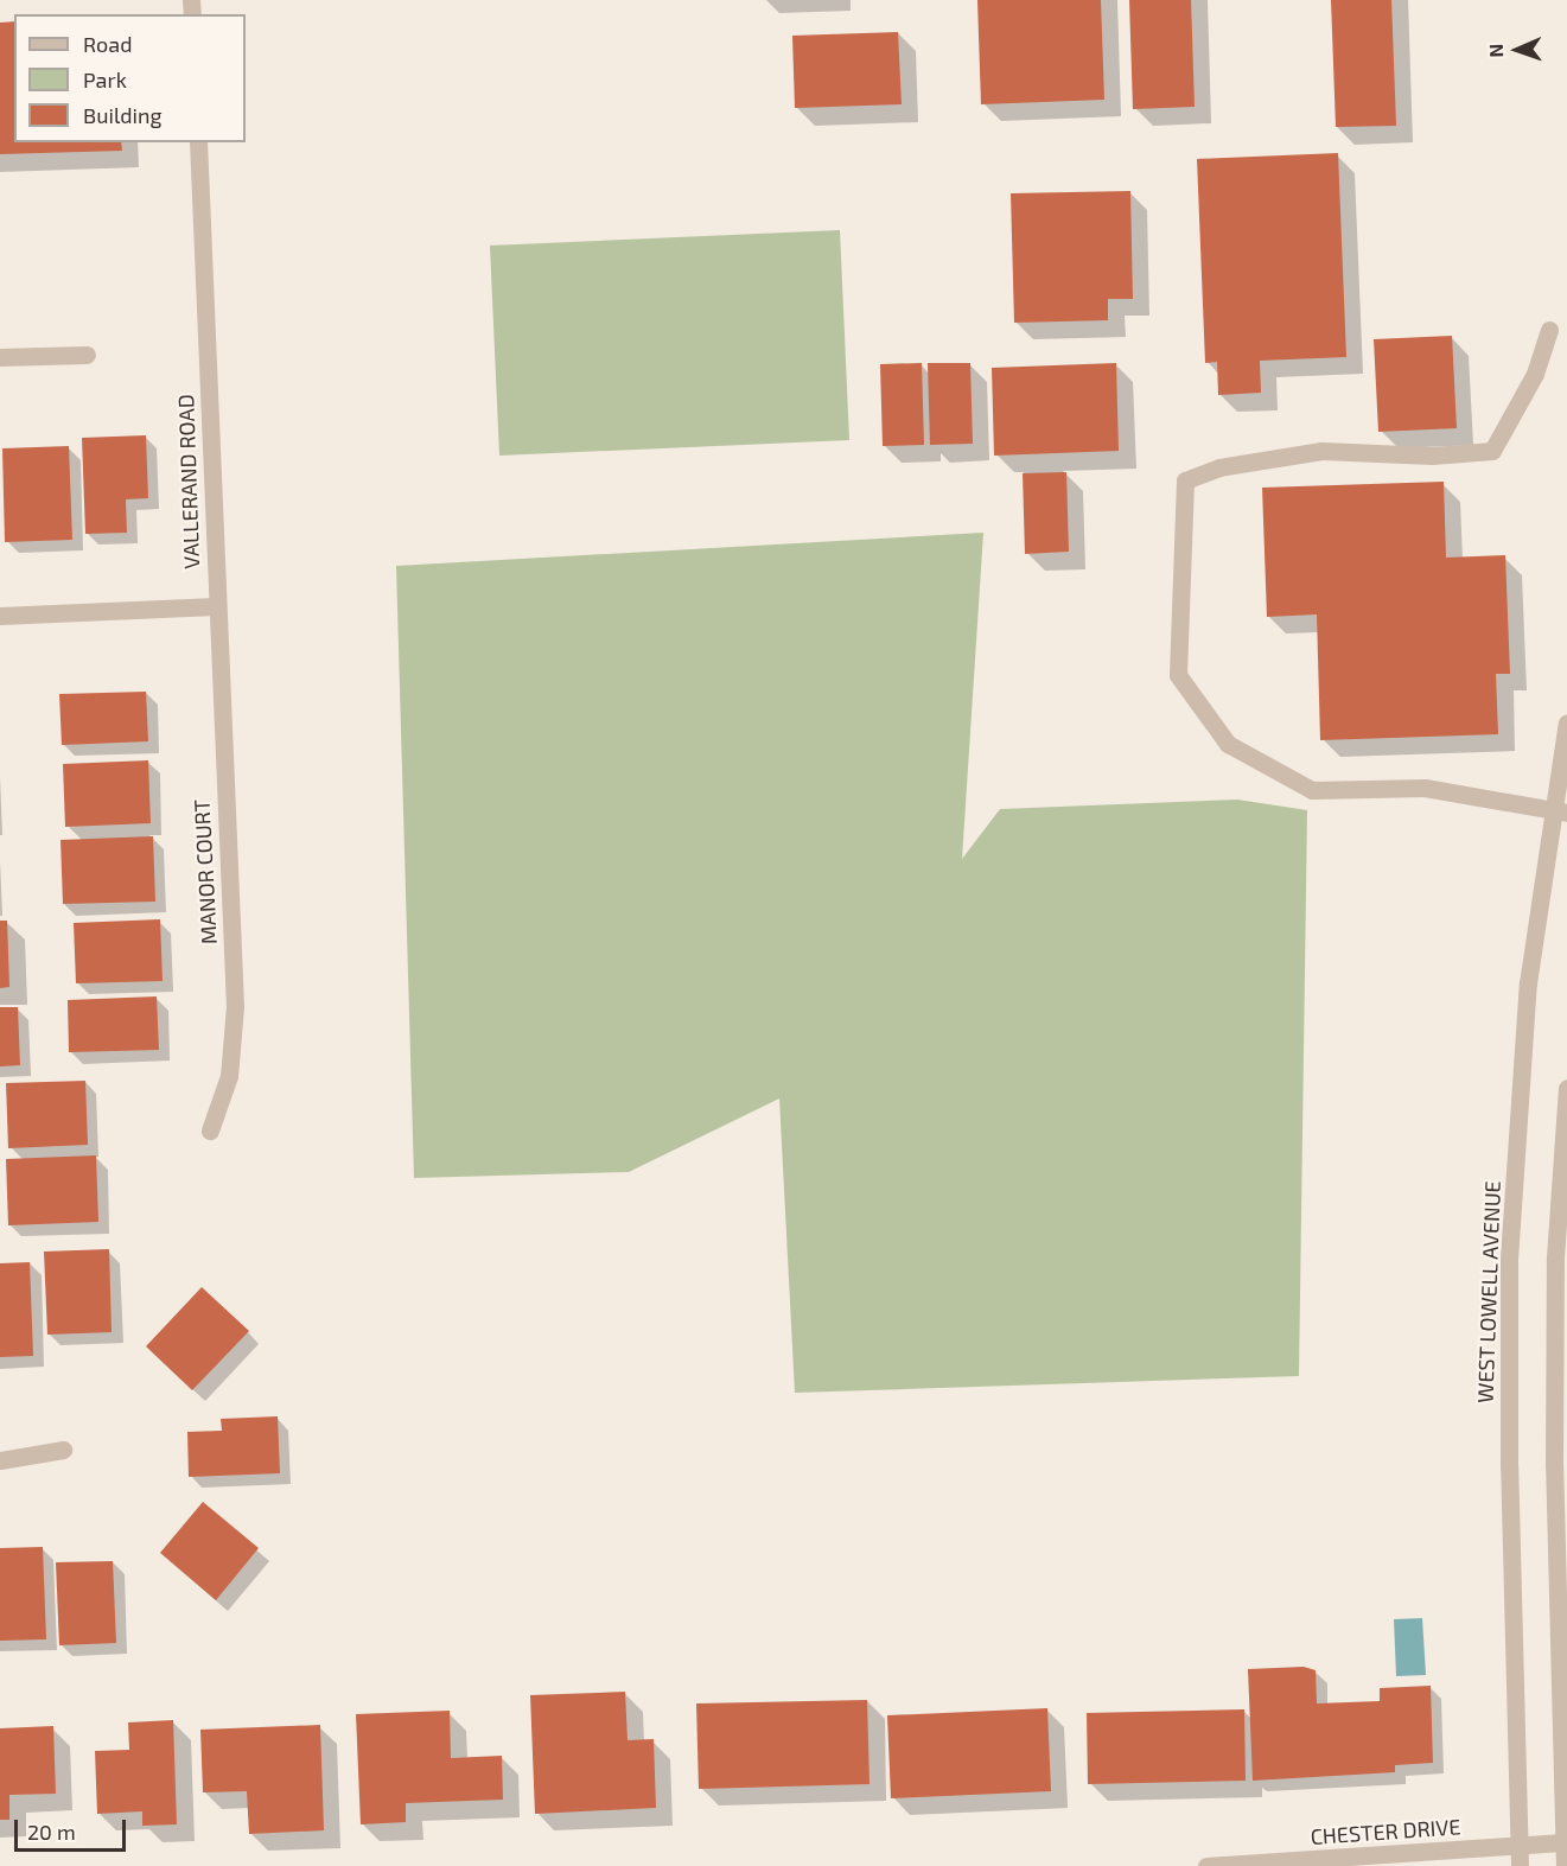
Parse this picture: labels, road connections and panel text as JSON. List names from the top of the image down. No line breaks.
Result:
{"streets":{"street":["VALLERAND ROAD","MANOR COURT","WEST LOWELL AVENUE","CHESTER DRIVE"]},"crossings":[["VALLERAND ROAD","MANOR COURT"],["WEST LOWELL AVENUE","CHESTER DRIVE"]],"legend":["Road","Park","Building"],"scale_bar":"20 m","north":"left"}
